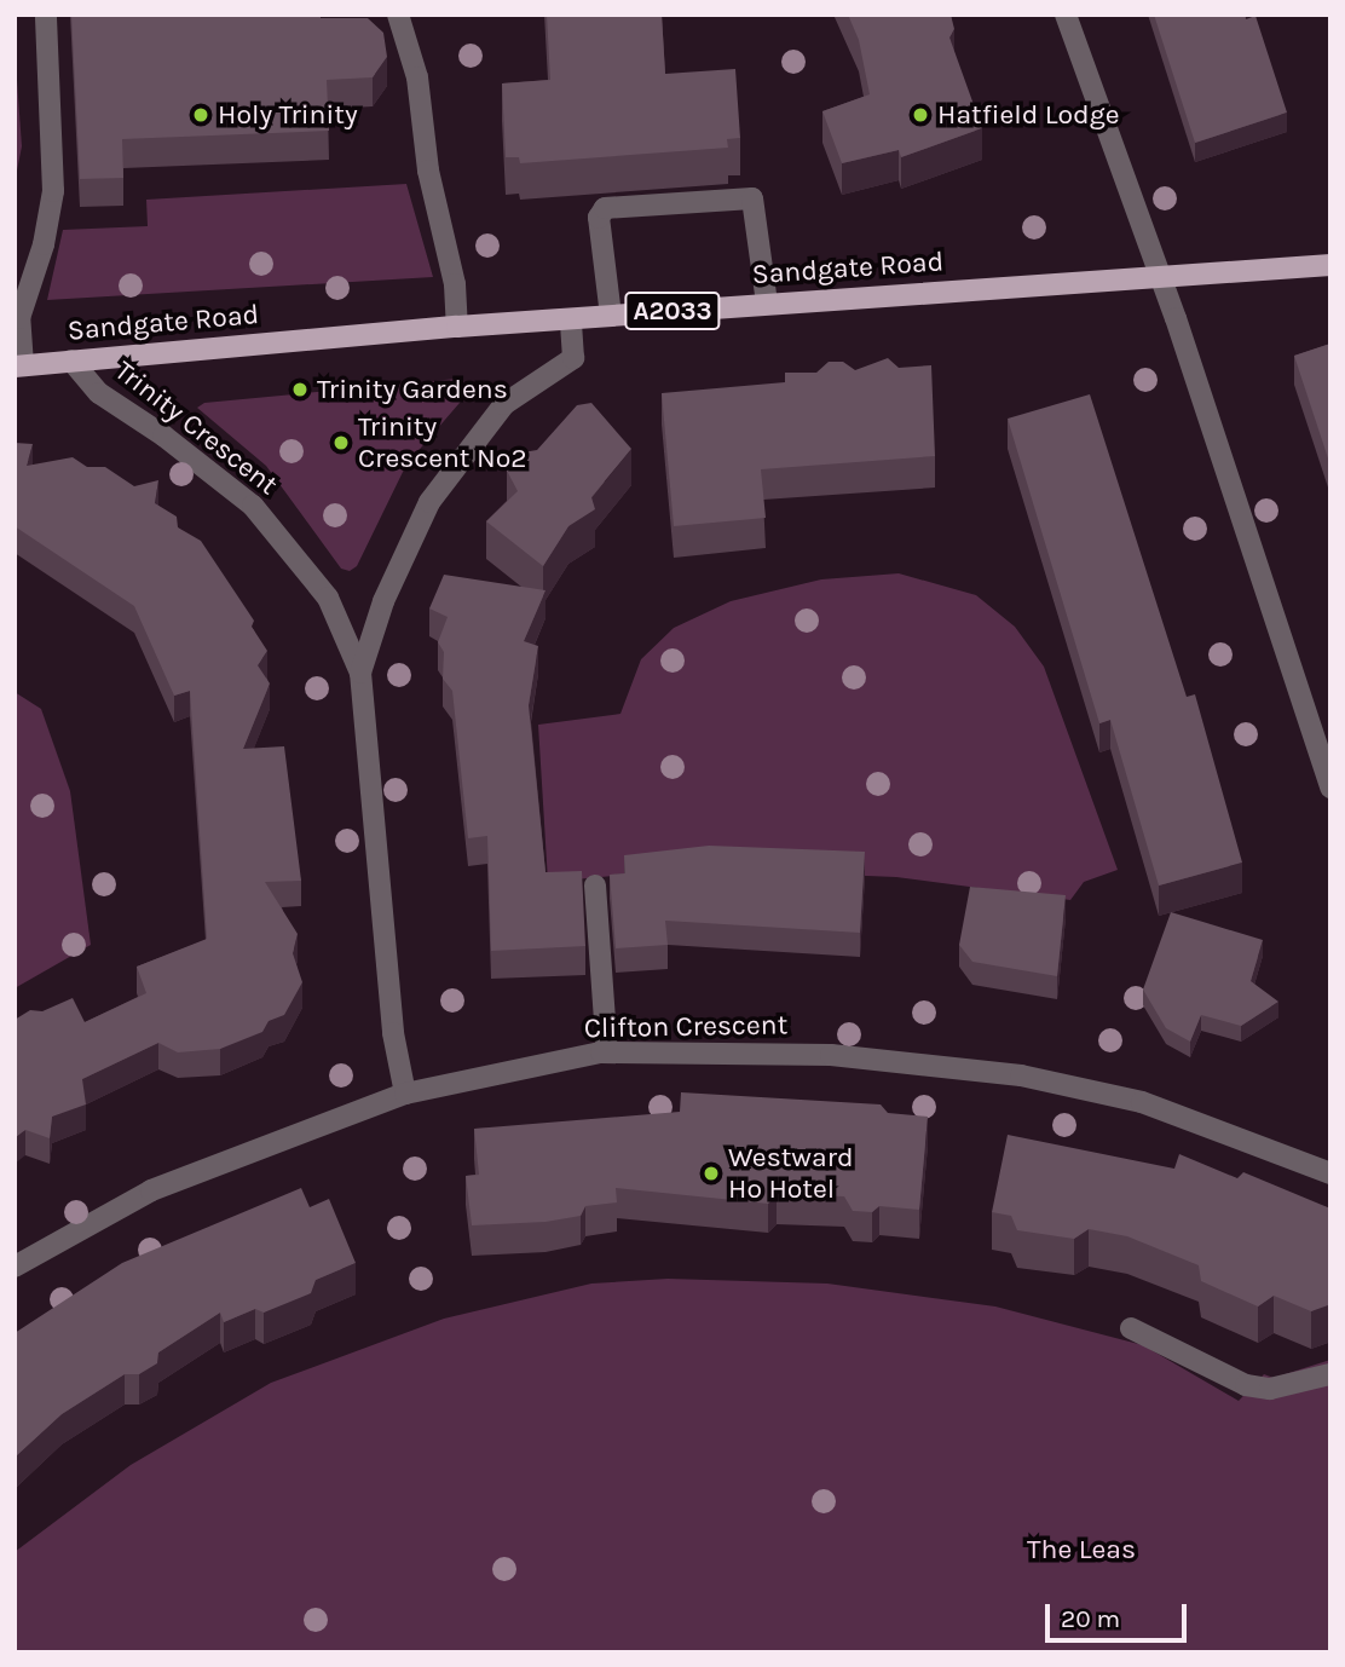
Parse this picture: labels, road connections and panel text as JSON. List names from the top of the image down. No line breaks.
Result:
{"streets":{"main road":["Sandgate Road","A2033"],"street":["Trinity Crescent","Clifton Crescent"]},"crossings":[["Sandgate Road","Trinity Crescent"],["Trinity Crescent","Clifton Crescent"]],"parks":["The Leas"],"places":["Holy Trinity","Hatfield Lodge","Trinity Gardens","Trinity Crescent No2","Westward Ho Hotel"],"scale_bar":"20 m"}
